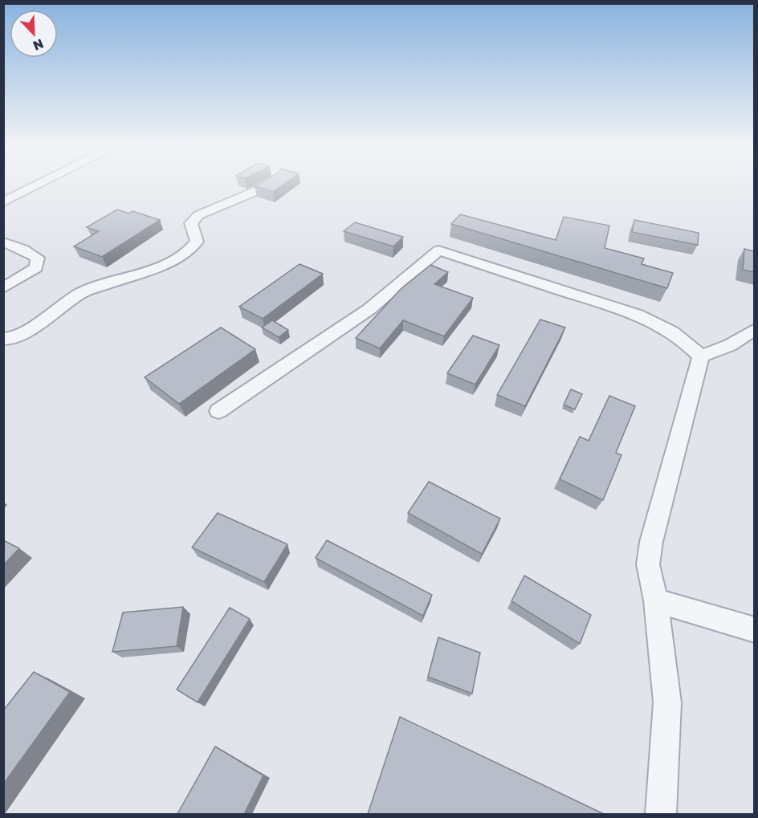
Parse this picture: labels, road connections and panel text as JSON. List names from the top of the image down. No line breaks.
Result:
{"north":"bottom right"}
